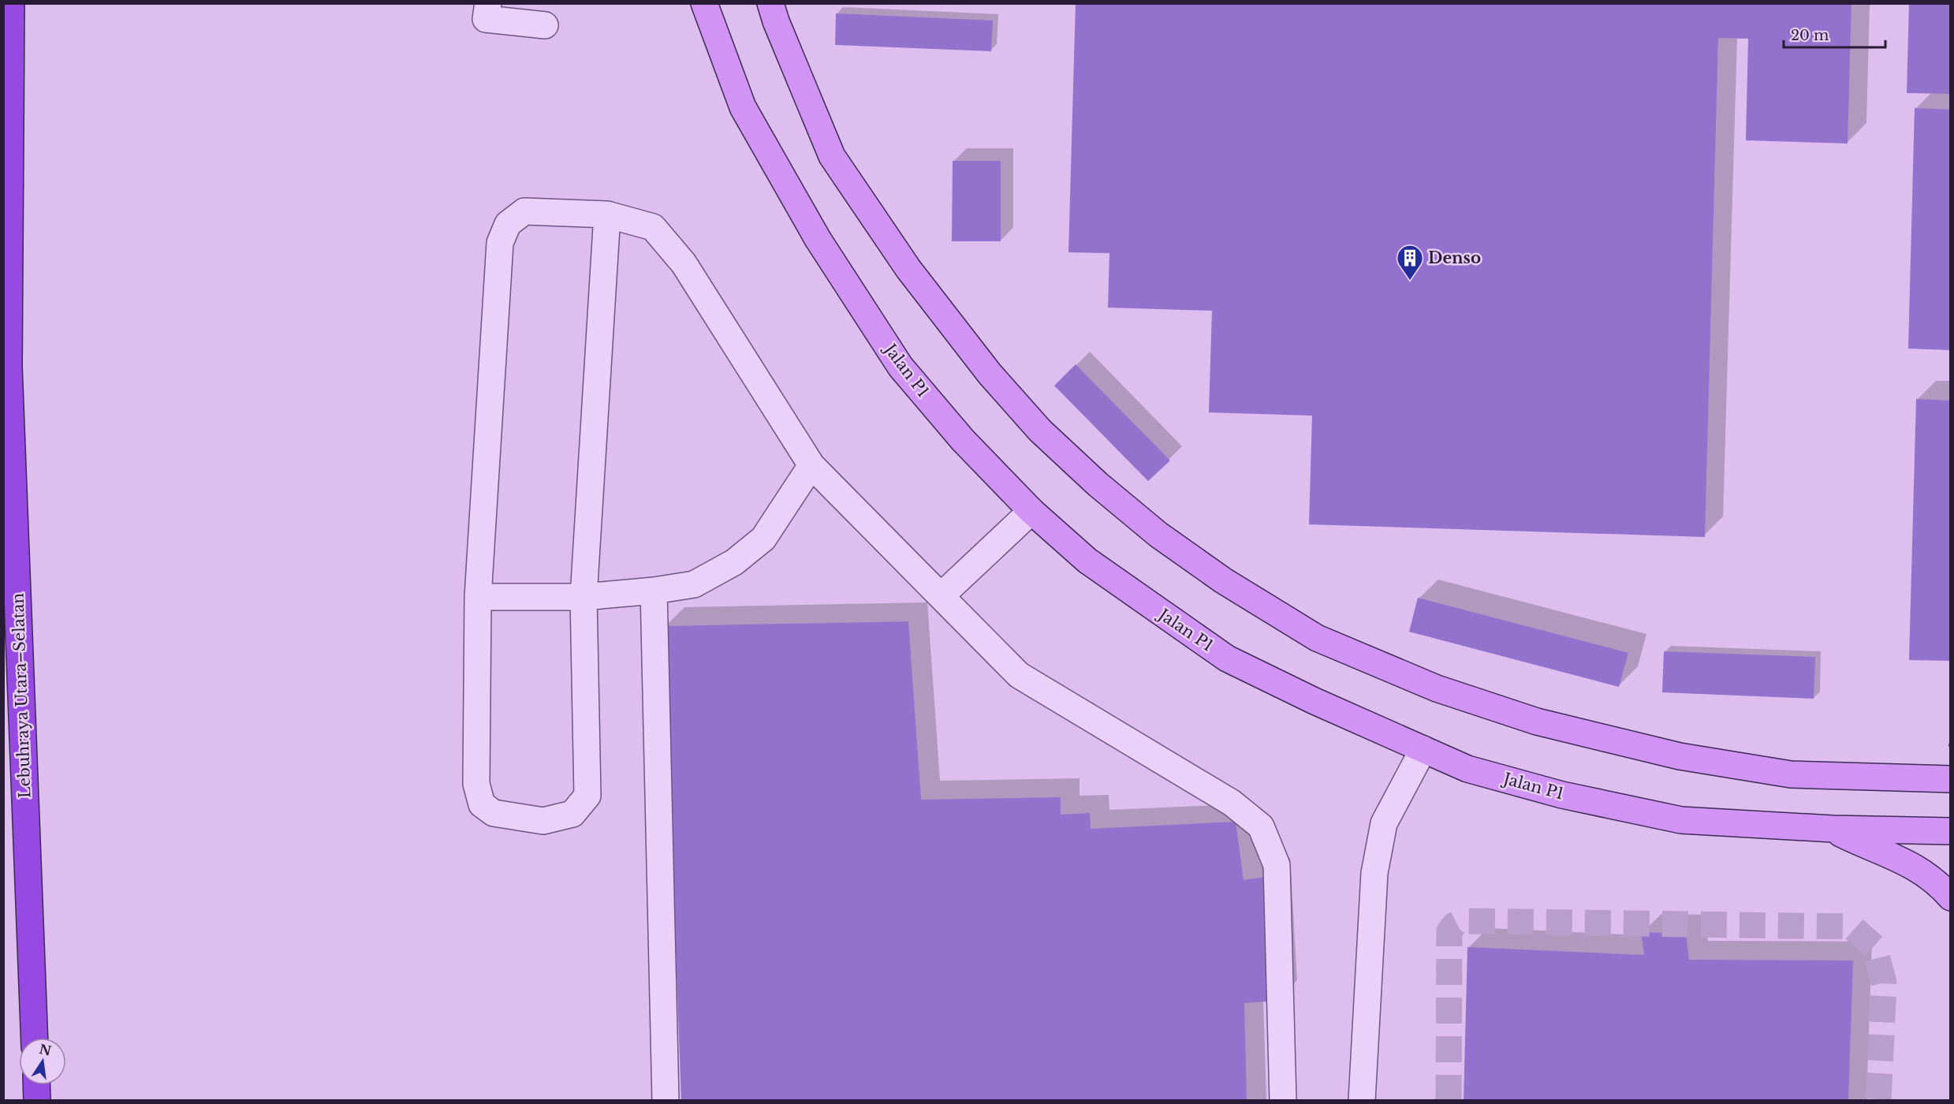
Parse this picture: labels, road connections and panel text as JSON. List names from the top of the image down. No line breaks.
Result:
{"streets":{"highway":["Lebuhraya Utara–Selatan"],"main road":["Jalan P1"]},"places":{"building":["Denso"]},"scale_bar":"20 m","north":"top"}
